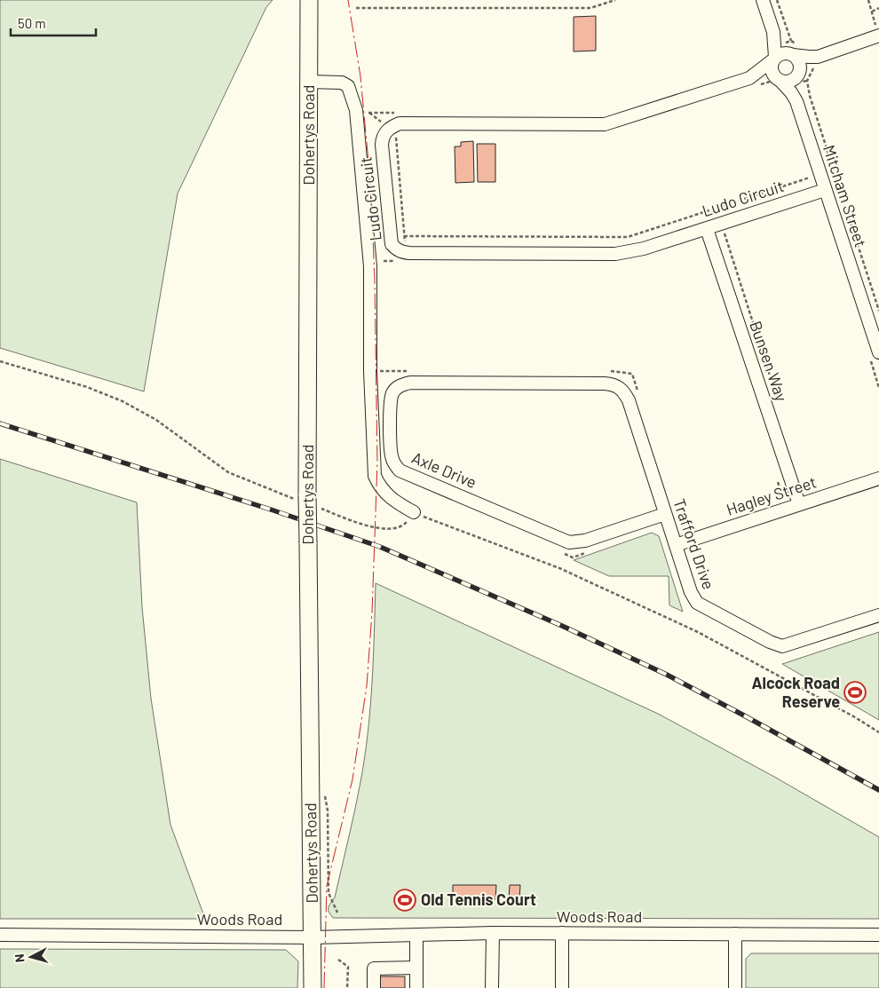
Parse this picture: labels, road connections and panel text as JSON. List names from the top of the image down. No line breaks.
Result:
{"streets":{"main road":["Dohertys Road"],"street":["Mitcham Street","Ludo Circuit","Bunsen Way","Axle Drive","Hagley Street","Trafford Drive","Woods Road"]},"crossings":[["Dohertys Road","Woods Road"],["Mitcham Street","Ludo Circuit"],["Ludo Circuit","Bunsen Way"],["Bunsen Way","Hagley Street"],["Axle Drive","Trafford Drive"],["Hagley Street","Trafford Drive"]],"places":{"sports":["Alcock Road Reserve","Old Tennis Court"]},"scale_bar":"50 m","north":"left"}
